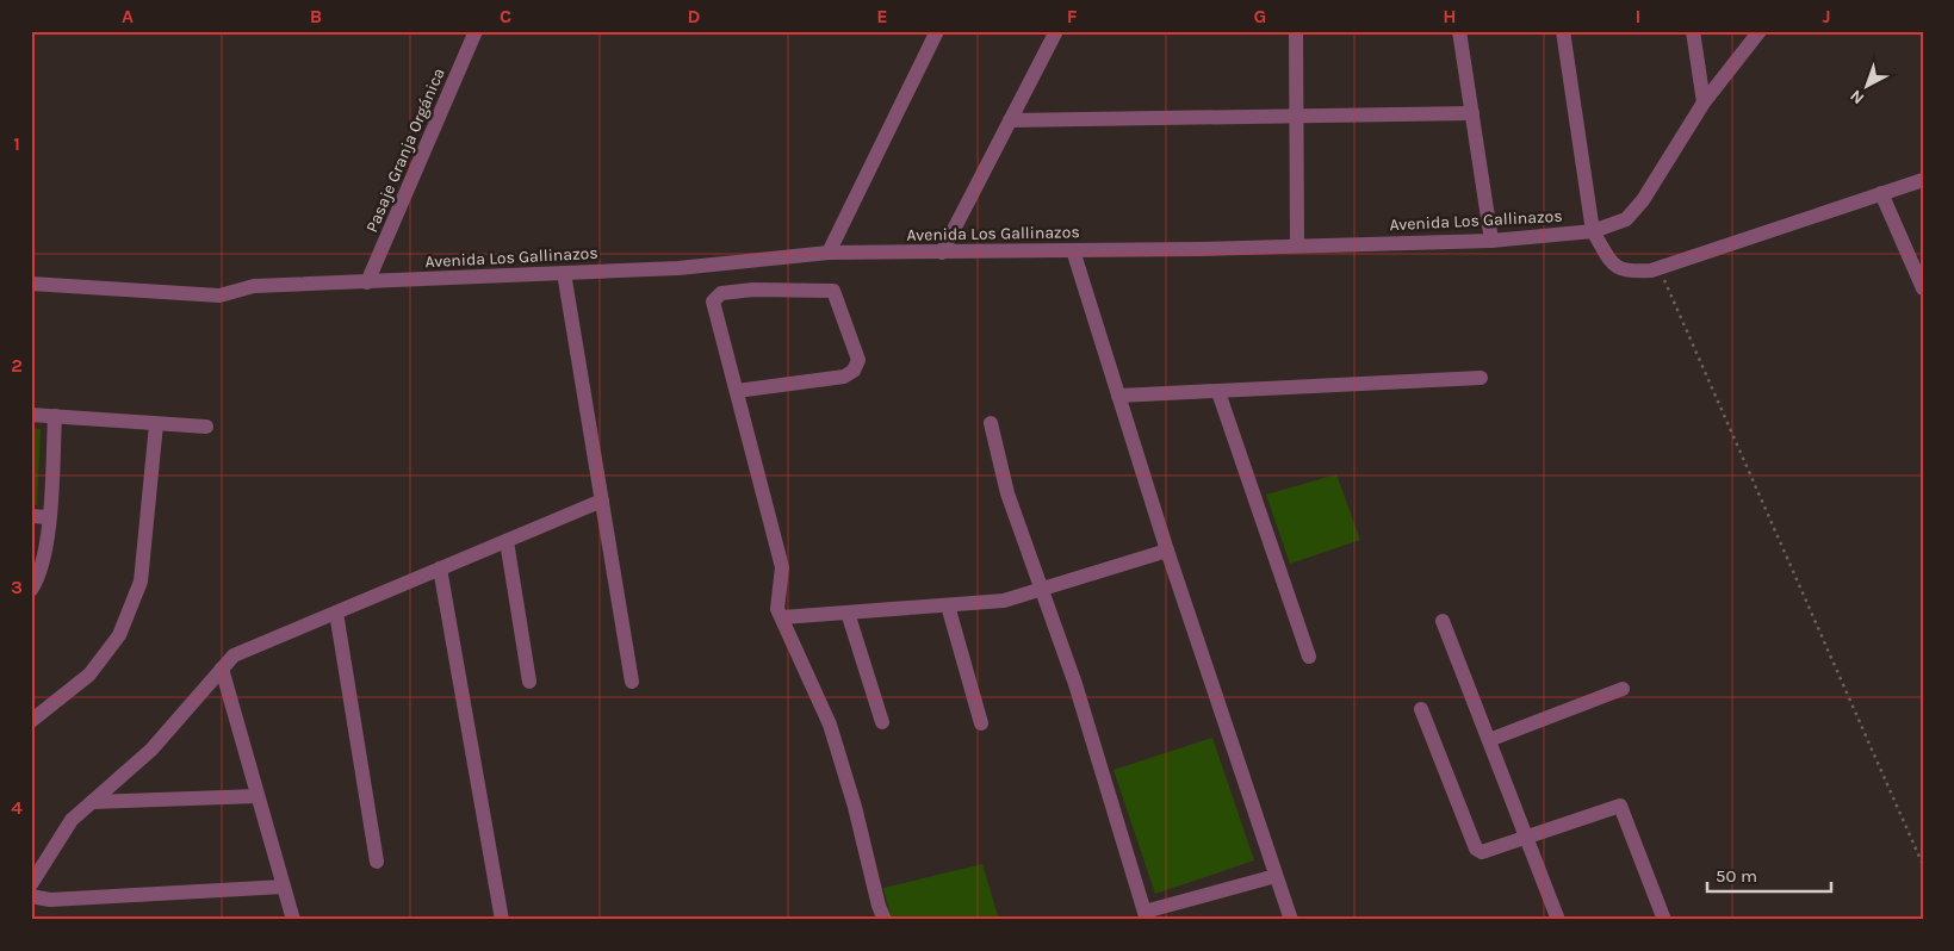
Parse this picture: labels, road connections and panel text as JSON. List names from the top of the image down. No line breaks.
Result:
{"streets":{"street":["Pasaje Granja Orgánica","Avenida Los Gallinazos"]},"crossings":[["Pasaje Granja Orgánica","Avenida Los Gallinazos"]],"scale_bar":"50 m","north":"bottom left","grid":{"columns":["A","B","C","D","E","F","G","H","I","J"],"rows":["1","2","3","4"]}}
